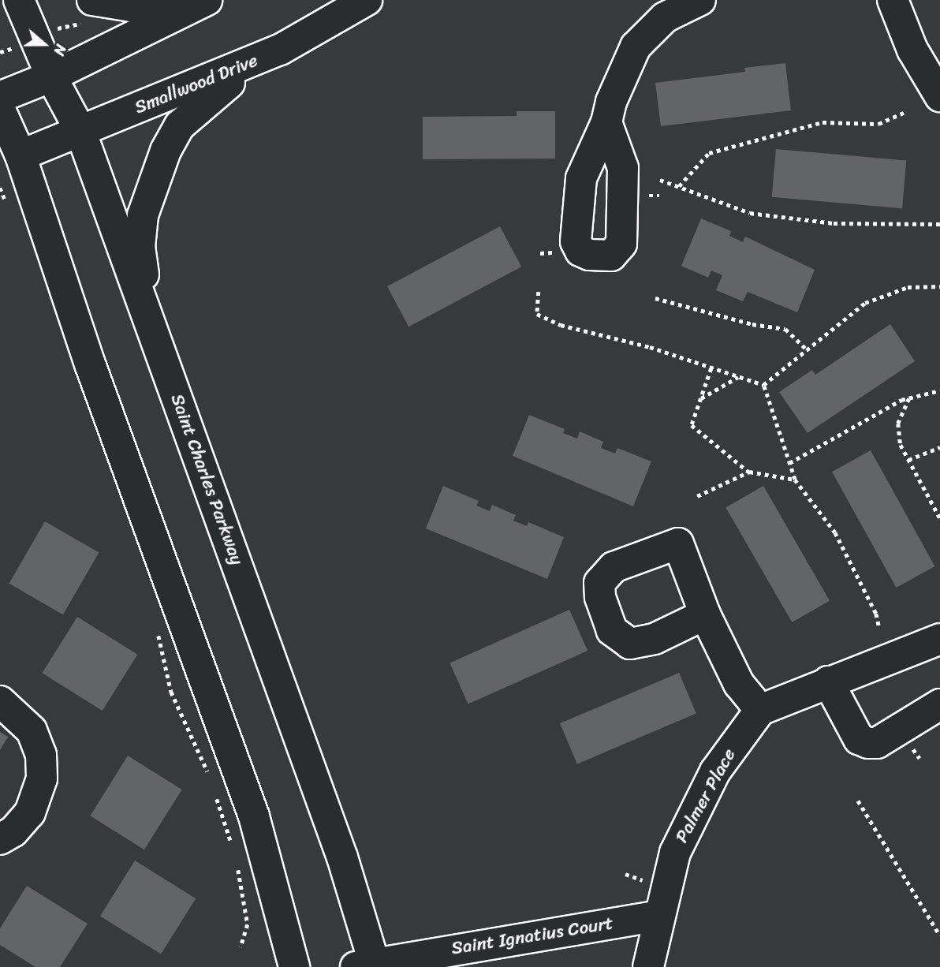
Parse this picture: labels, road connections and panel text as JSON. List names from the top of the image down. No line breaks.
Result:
{"streets":{"main road":["Smallwood Drive","Saint Charles Parkway","Palmer Place","Saint Ignatius Court"]},"crossings":[["Smallwood Drive","Saint Charles Parkway"],["Saint Charles Parkway","Saint Ignatius Court"],["Palmer Place","Saint Ignatius Court"]],"north":"right"}
